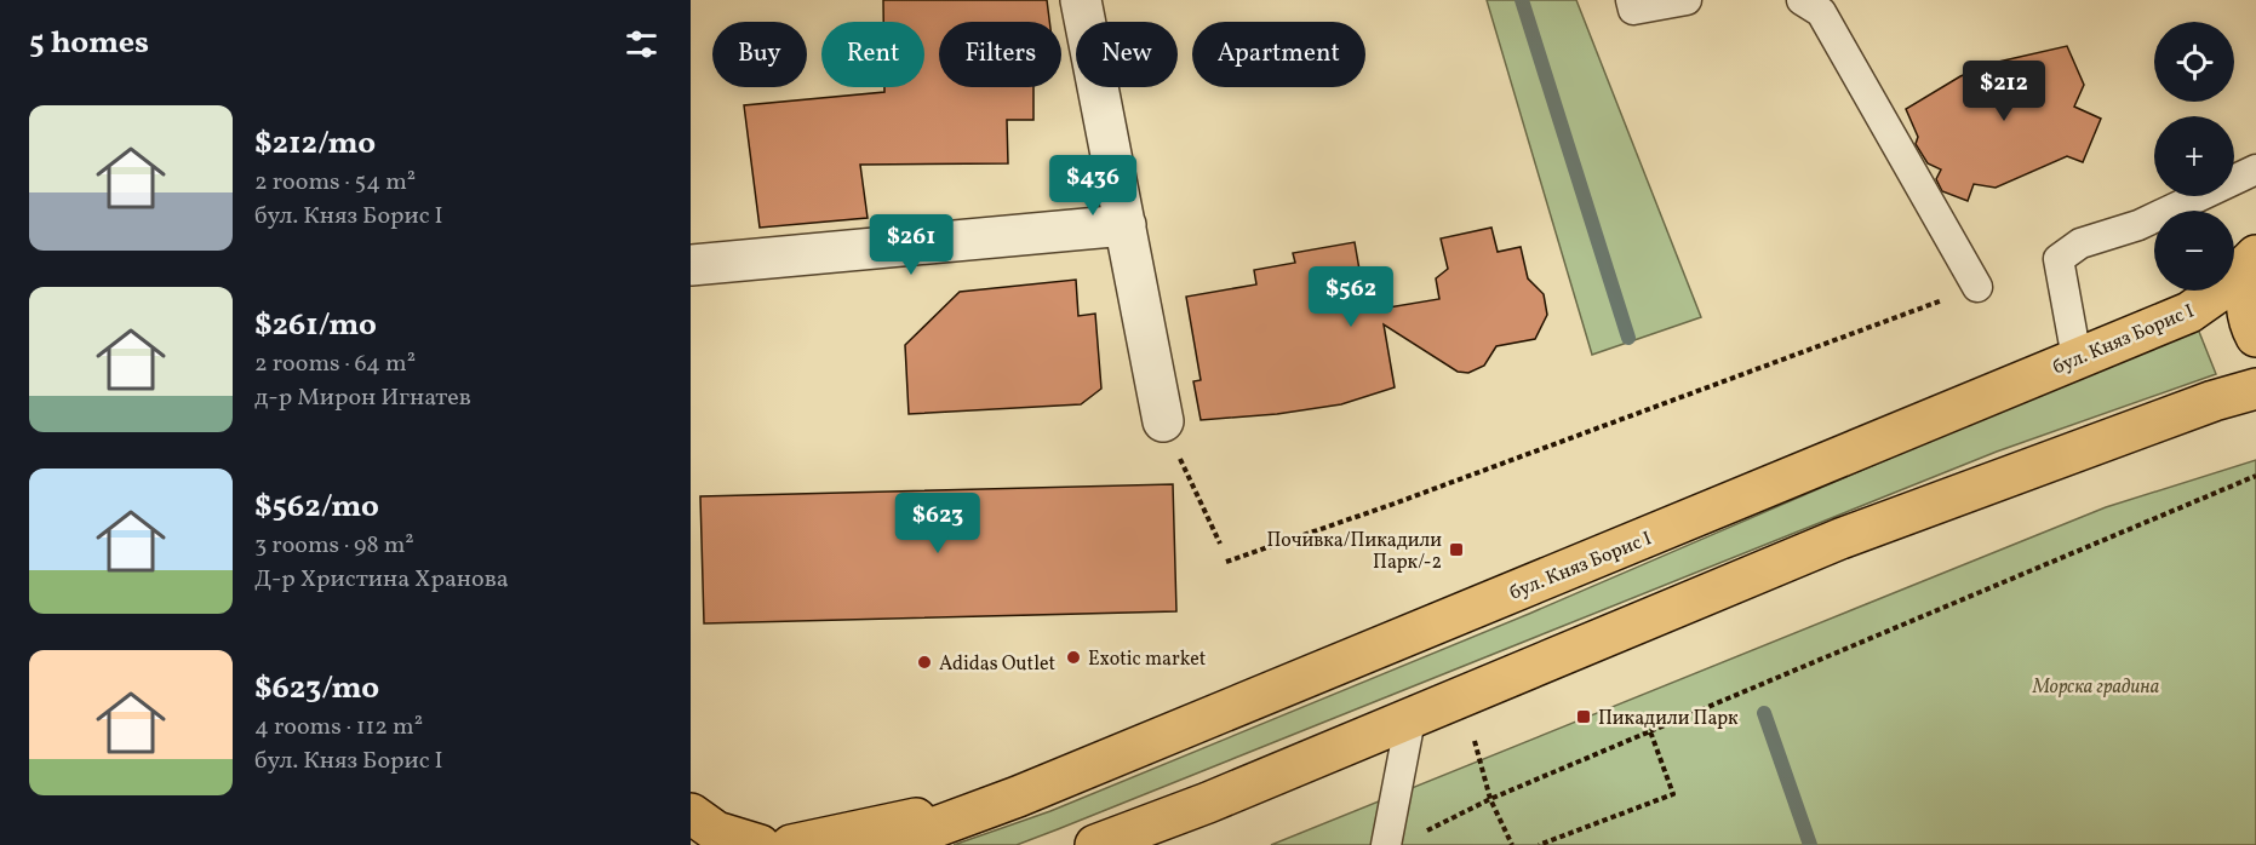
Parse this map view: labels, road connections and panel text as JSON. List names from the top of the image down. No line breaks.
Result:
{"streets":{"highway":["бул. Княз Борис I"]},"parks":["Морска градина"],"places":{"transit":["Почивка/Пикадили Парк/-2","Пикадили Парк"],"other":["Exotic market","Adidas Outlet"]},"page":{"heading":"5 homes","map_buttons":["+","−"],"chip":["Buy","Rent","Filters","New","Apartment"],"price":["$212","$436","$261","$562","$623"],"list":[{"name":"$212/mo","note":"2 rooms · 54 m² · бул. Княз Борис I"},{"name":"$261/mo","note":"2 rooms · 64 m² · д-р Мирон Игнатев"},{"name":"$562/mo","note":"3 rooms · 98 m² · Д-р Христина Хранова"},{"name":"$623/mo","note":"4 rooms · 112 m² · бул. Княз Борис I"}]}}
